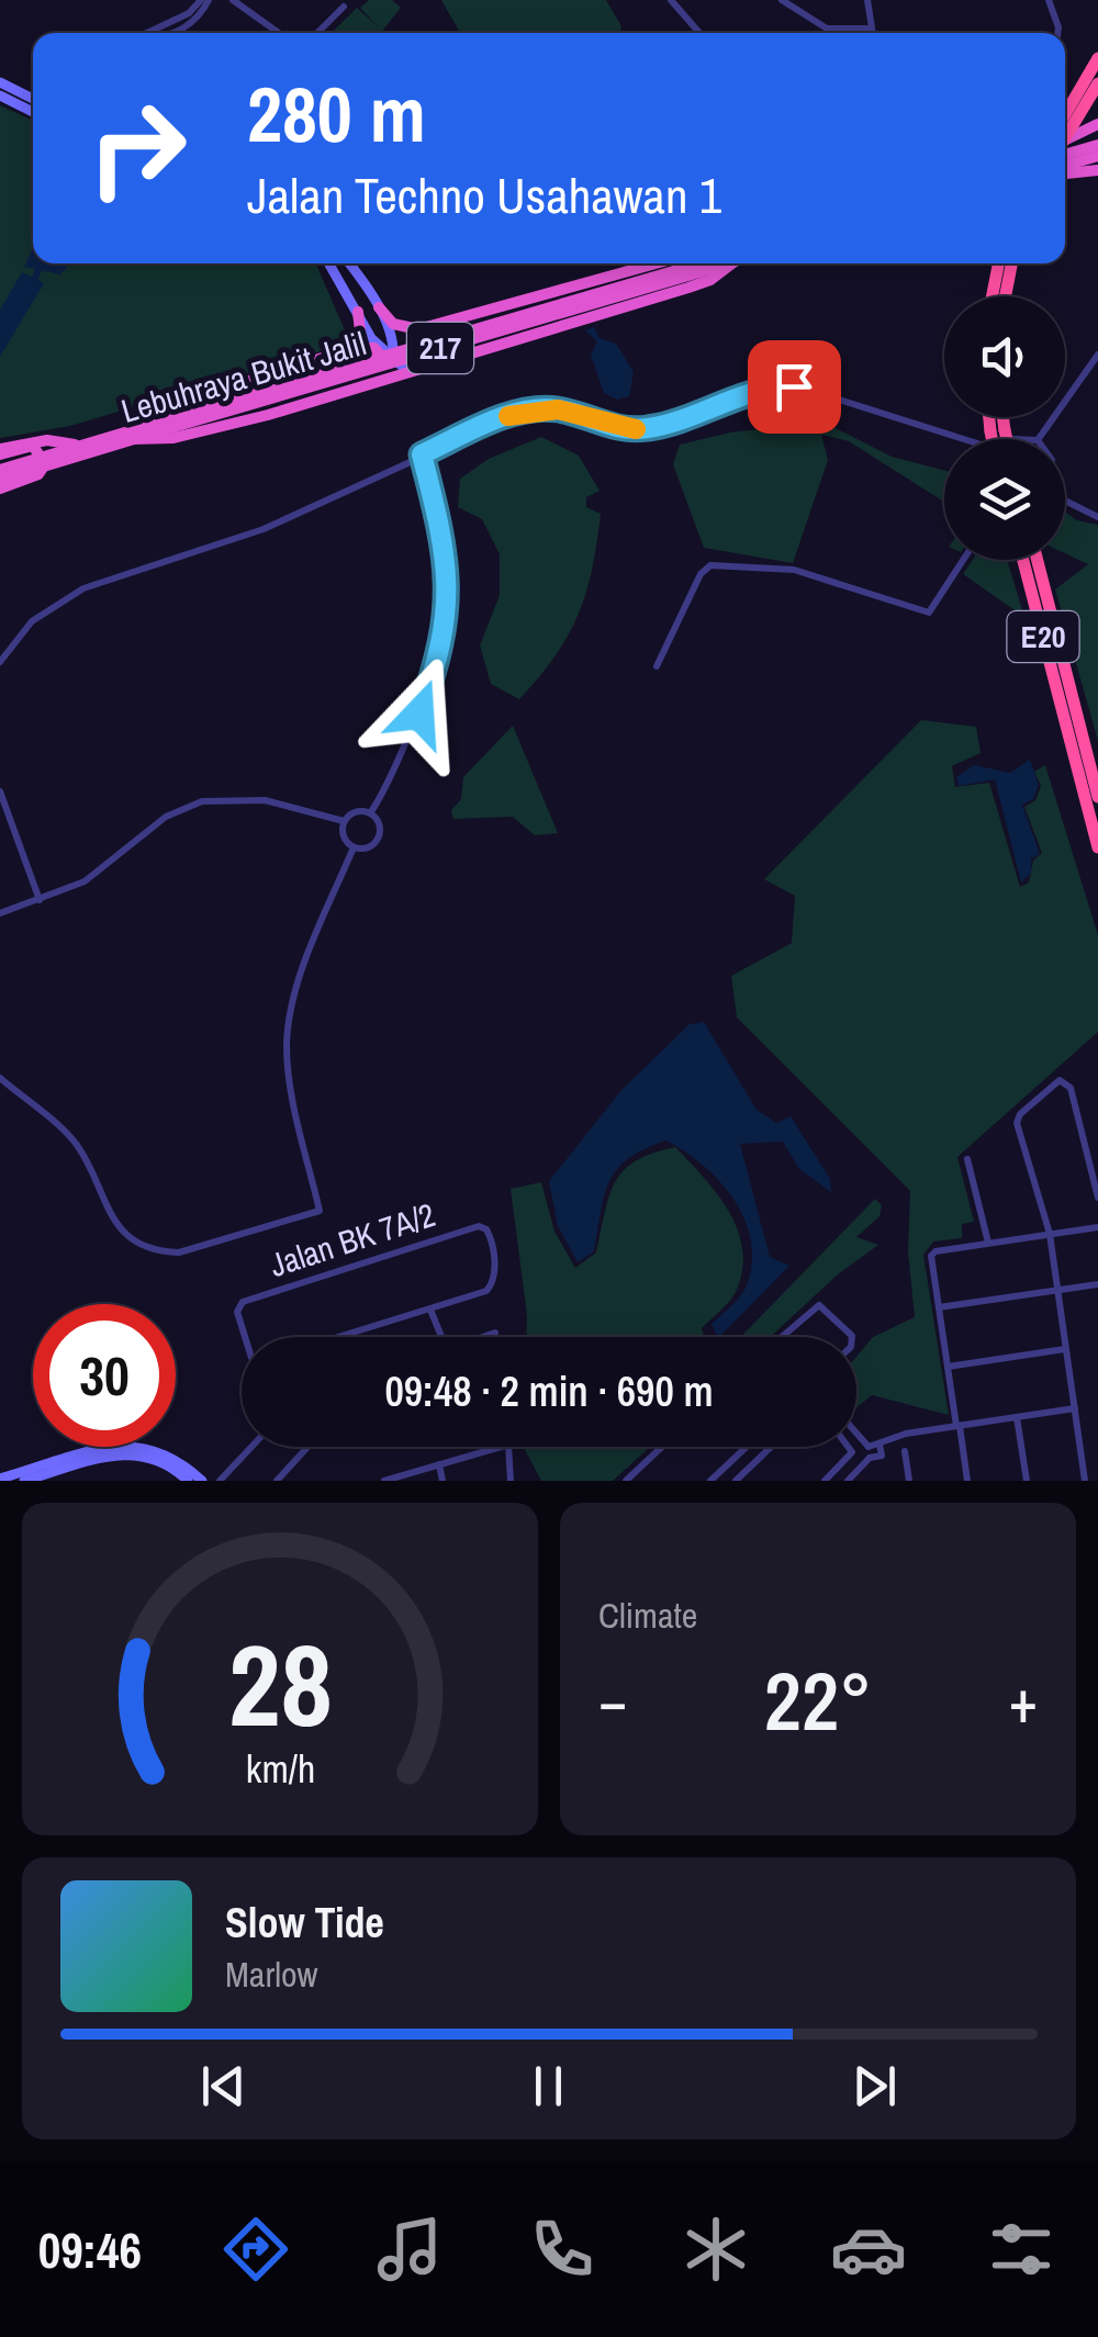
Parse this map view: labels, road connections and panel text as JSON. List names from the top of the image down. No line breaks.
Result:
{"streets":{"highway":["217","Lebuhraya Bukit Jalil","E20"],"street":["Jalan BK 7A/2"]},"page":{"turn":["280 m","Jalan Techno Usahawan 1"],"limit":"30","trip":"09:48 · 2 min · 690 m","tile":"Climate","heat":["−","22°","+"],"song":["Slow Tide","Marlow"],"tabs":"09:46","gauge":["28","km/h"]}}
